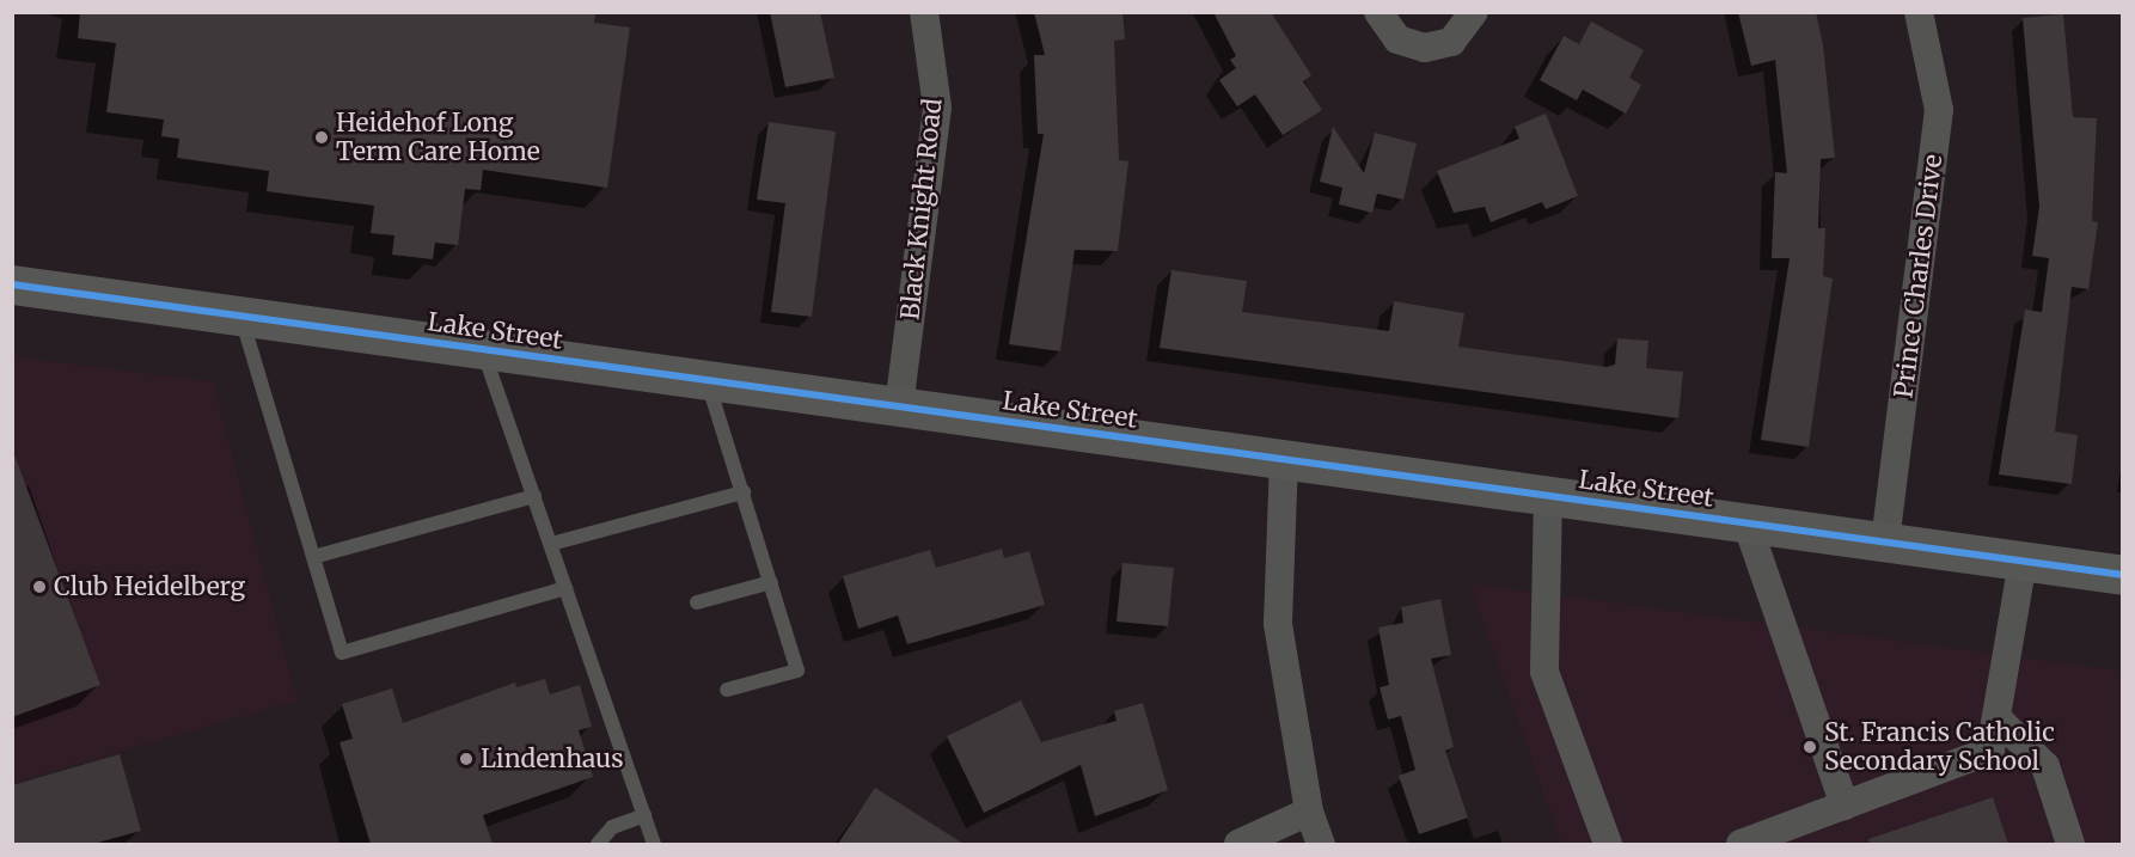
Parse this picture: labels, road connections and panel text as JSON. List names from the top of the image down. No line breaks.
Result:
{"streets":{"main road":["Lake Street"],"street":["Black Knight Road","Prince Charles Drive"]},"crossings":[["Black Knight Road","Lake Street"],["Prince Charles Drive","Lake Street"]],"places":["Heidehof Long Term Care Home","Club Heidelberg","St. Francis Catholic Secondary School","Lindenhaus"]}
